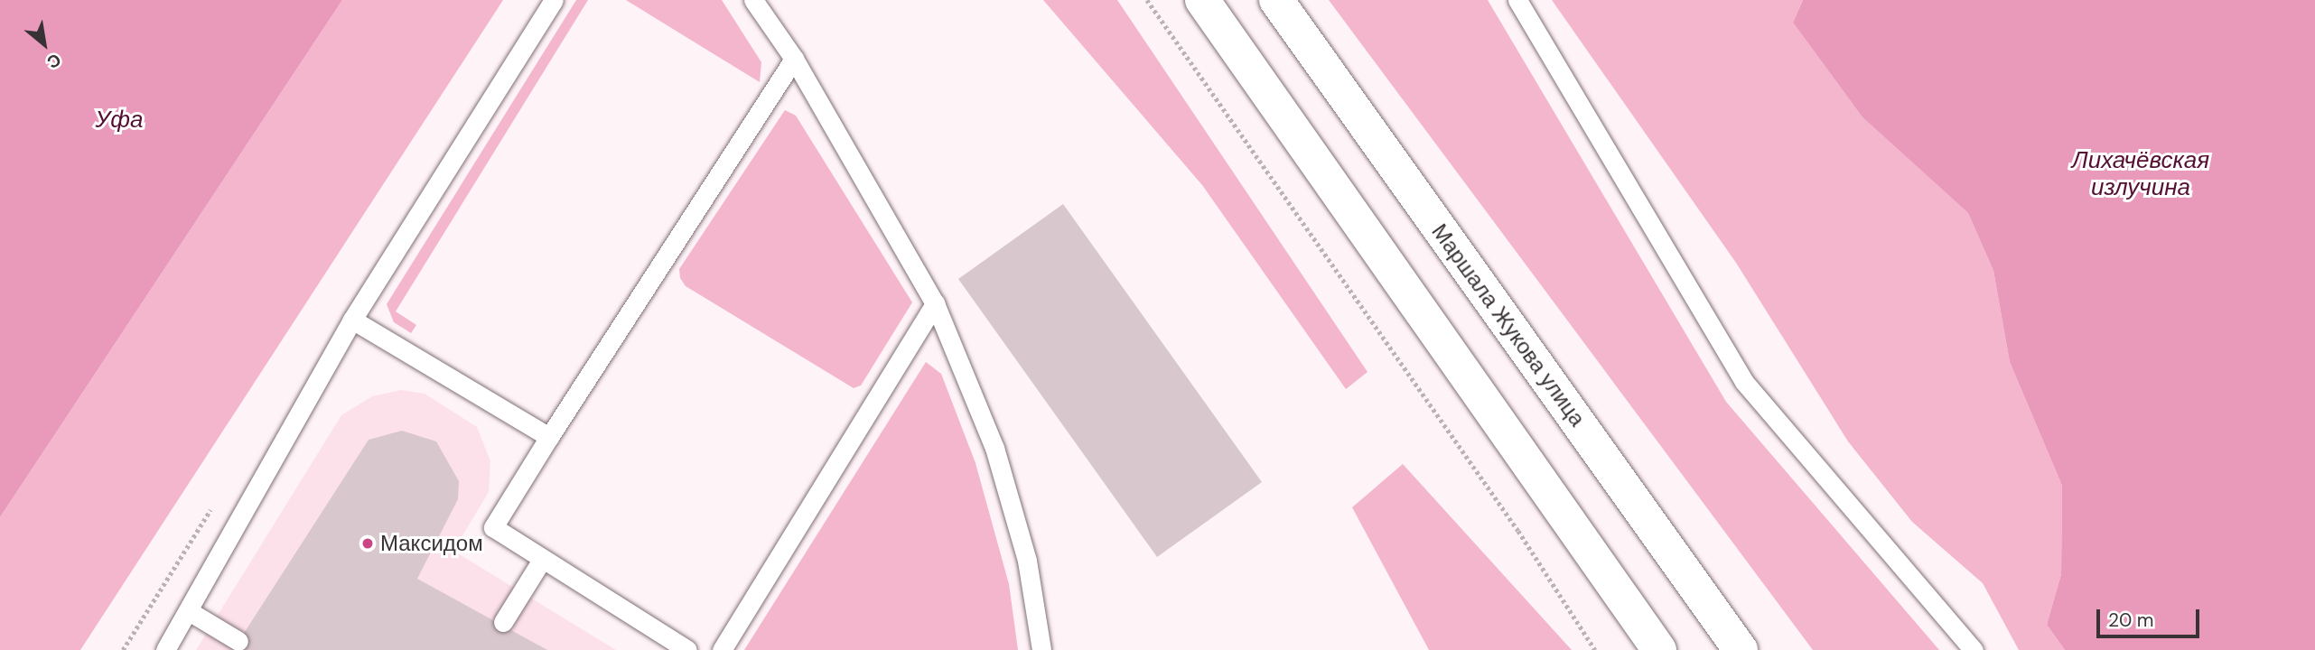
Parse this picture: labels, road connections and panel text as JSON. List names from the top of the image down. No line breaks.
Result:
{"streets":{"main road":["Маршала Жукова улица"]},"water":["Уфа","Лихачёвская излучина"],"places":["Максидом"],"scale_bar":"20 m","north":"bottom right"}
